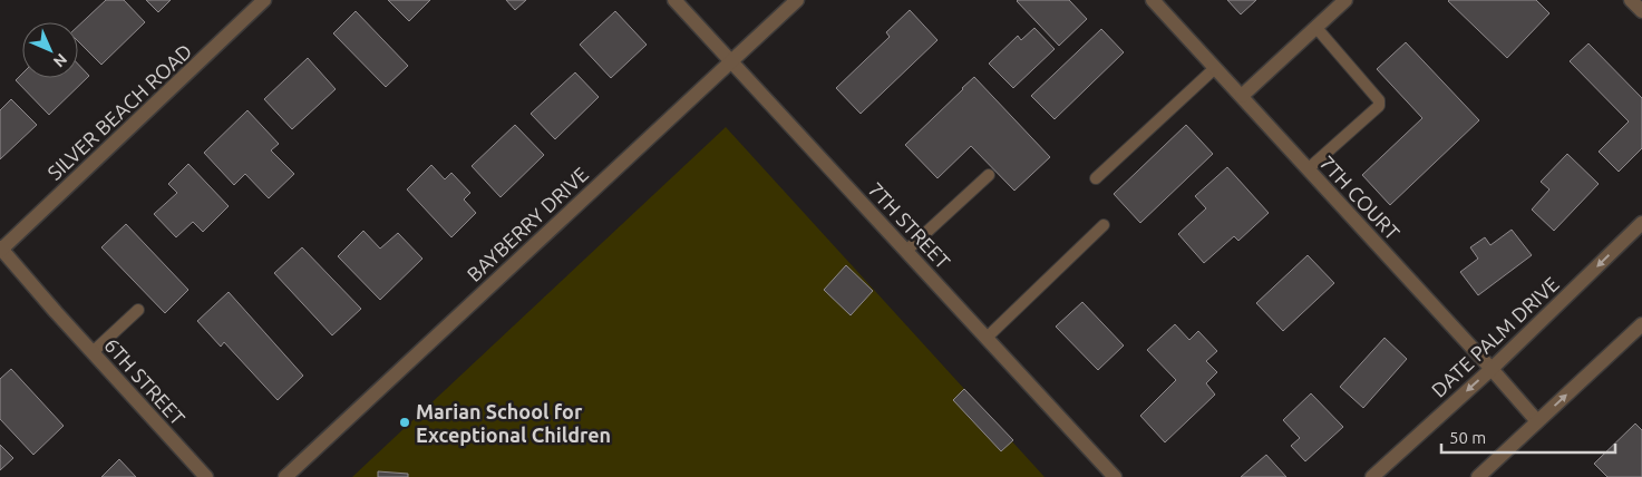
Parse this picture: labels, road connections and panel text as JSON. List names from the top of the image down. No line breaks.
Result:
{"streets":{"street":["SILVER BEACH ROAD","7TH COURT","BAYBERRY DRIVE","7TH STREET","DATE PALM DRIVE","6TH STREET"]},"crossings":[["SILVER BEACH ROAD","6TH STREET"],["7TH COURT","DATE PALM DRIVE"],["BAYBERRY DRIVE","7TH STREET"]],"places":["Marian School for Exceptional Children"],"scale_bar":"50 m","north":"bottom right"}
